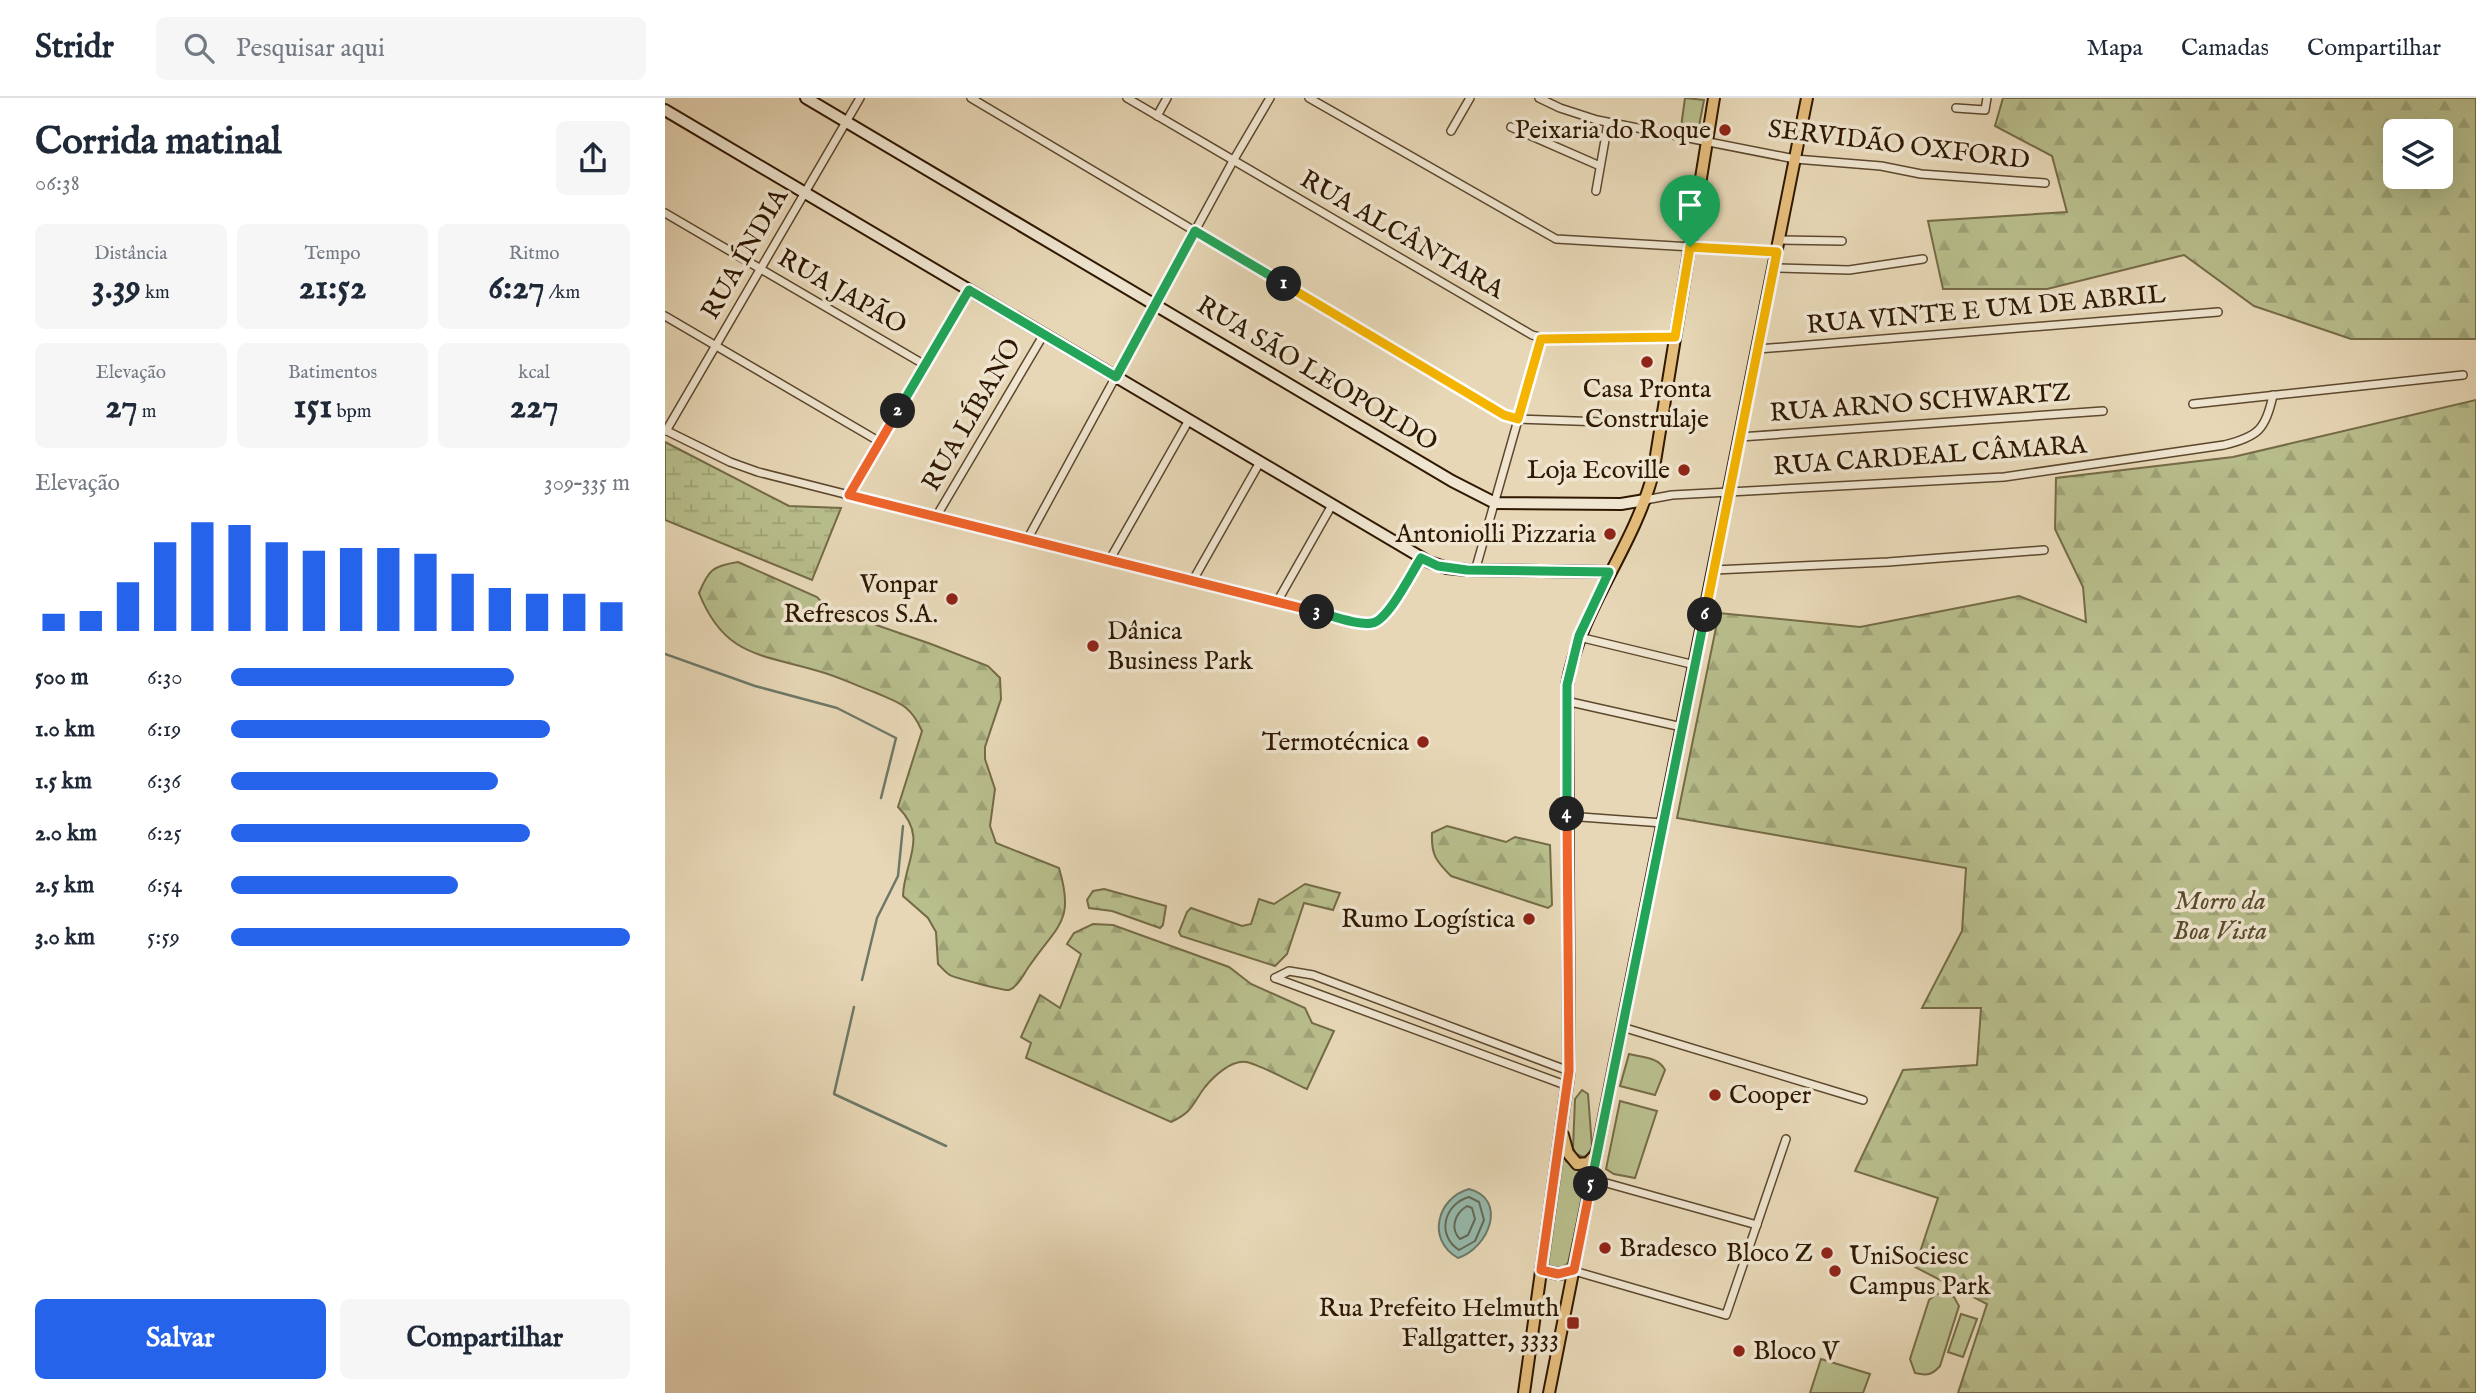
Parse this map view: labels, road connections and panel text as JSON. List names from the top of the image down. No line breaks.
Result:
{"streets":{"street":["SERVIDÃO OXFORD","RUA ALCÂNTARA","RUA ÍNDIA","RUA JAPÃO","RUA VINTE E UM DE ABRIL","RUA SÃO LEOPOLDO","RUA ARNO SCHWARTZ","RUA LÍBANO","RUA CARDEAL CÂMARA"]},"crossings":[["RUA ÍNDIA","RUA JAPÃO"],["RUA ÍNDIA","RUA SÃO LEOPOLDO"],["RUA SÃO LEOPOLDO","RUA CARDEAL CÂMARA"]],"parks":["Morro da Boa Vista"],"places":{"other":["Peixaria do Roque","Casa Pronta Construlaje","Loja Ecoville","Antoniolli Pizzaria","Vonpar Refrescos S.A.","Dânica Business Park","Termotécnica","Rumo Logística","Cooper","Bradesco","Bloco Z","UniSociesc Campus Park","Bloco V"],"transit":["Rua Prefeito Helmuth Fallgatter, 3333"]},"page":{"header":"Stridr","search":"Pesquisar aqui","nav":["Mapa","Camadas","Compartilhar"],"heading":["Corrida matinal","06:38"],"stats":[["Distância","3.39 km"],["Tempo","21:52"],["Ritmo","6:27 /km"],["Elevação","27 m"],["Batimentos","151 bpm"],["kcal","227"]],"pins":["1","2","3","6","4","5"],"chart":["Elevação","309–335 m"],"list":[{"name":"500 m","note":"6:30"},{"name":"1.0 km","note":"6:19"},{"name":"1.5 km","note":"6:36"},{"name":"2.0 km","note":"6:25"},{"name":"2.5 km","note":"6:54"},{"name":"3.0 km","note":"5:59"}],"buttons":["Salvar","Compartilhar"]}}
